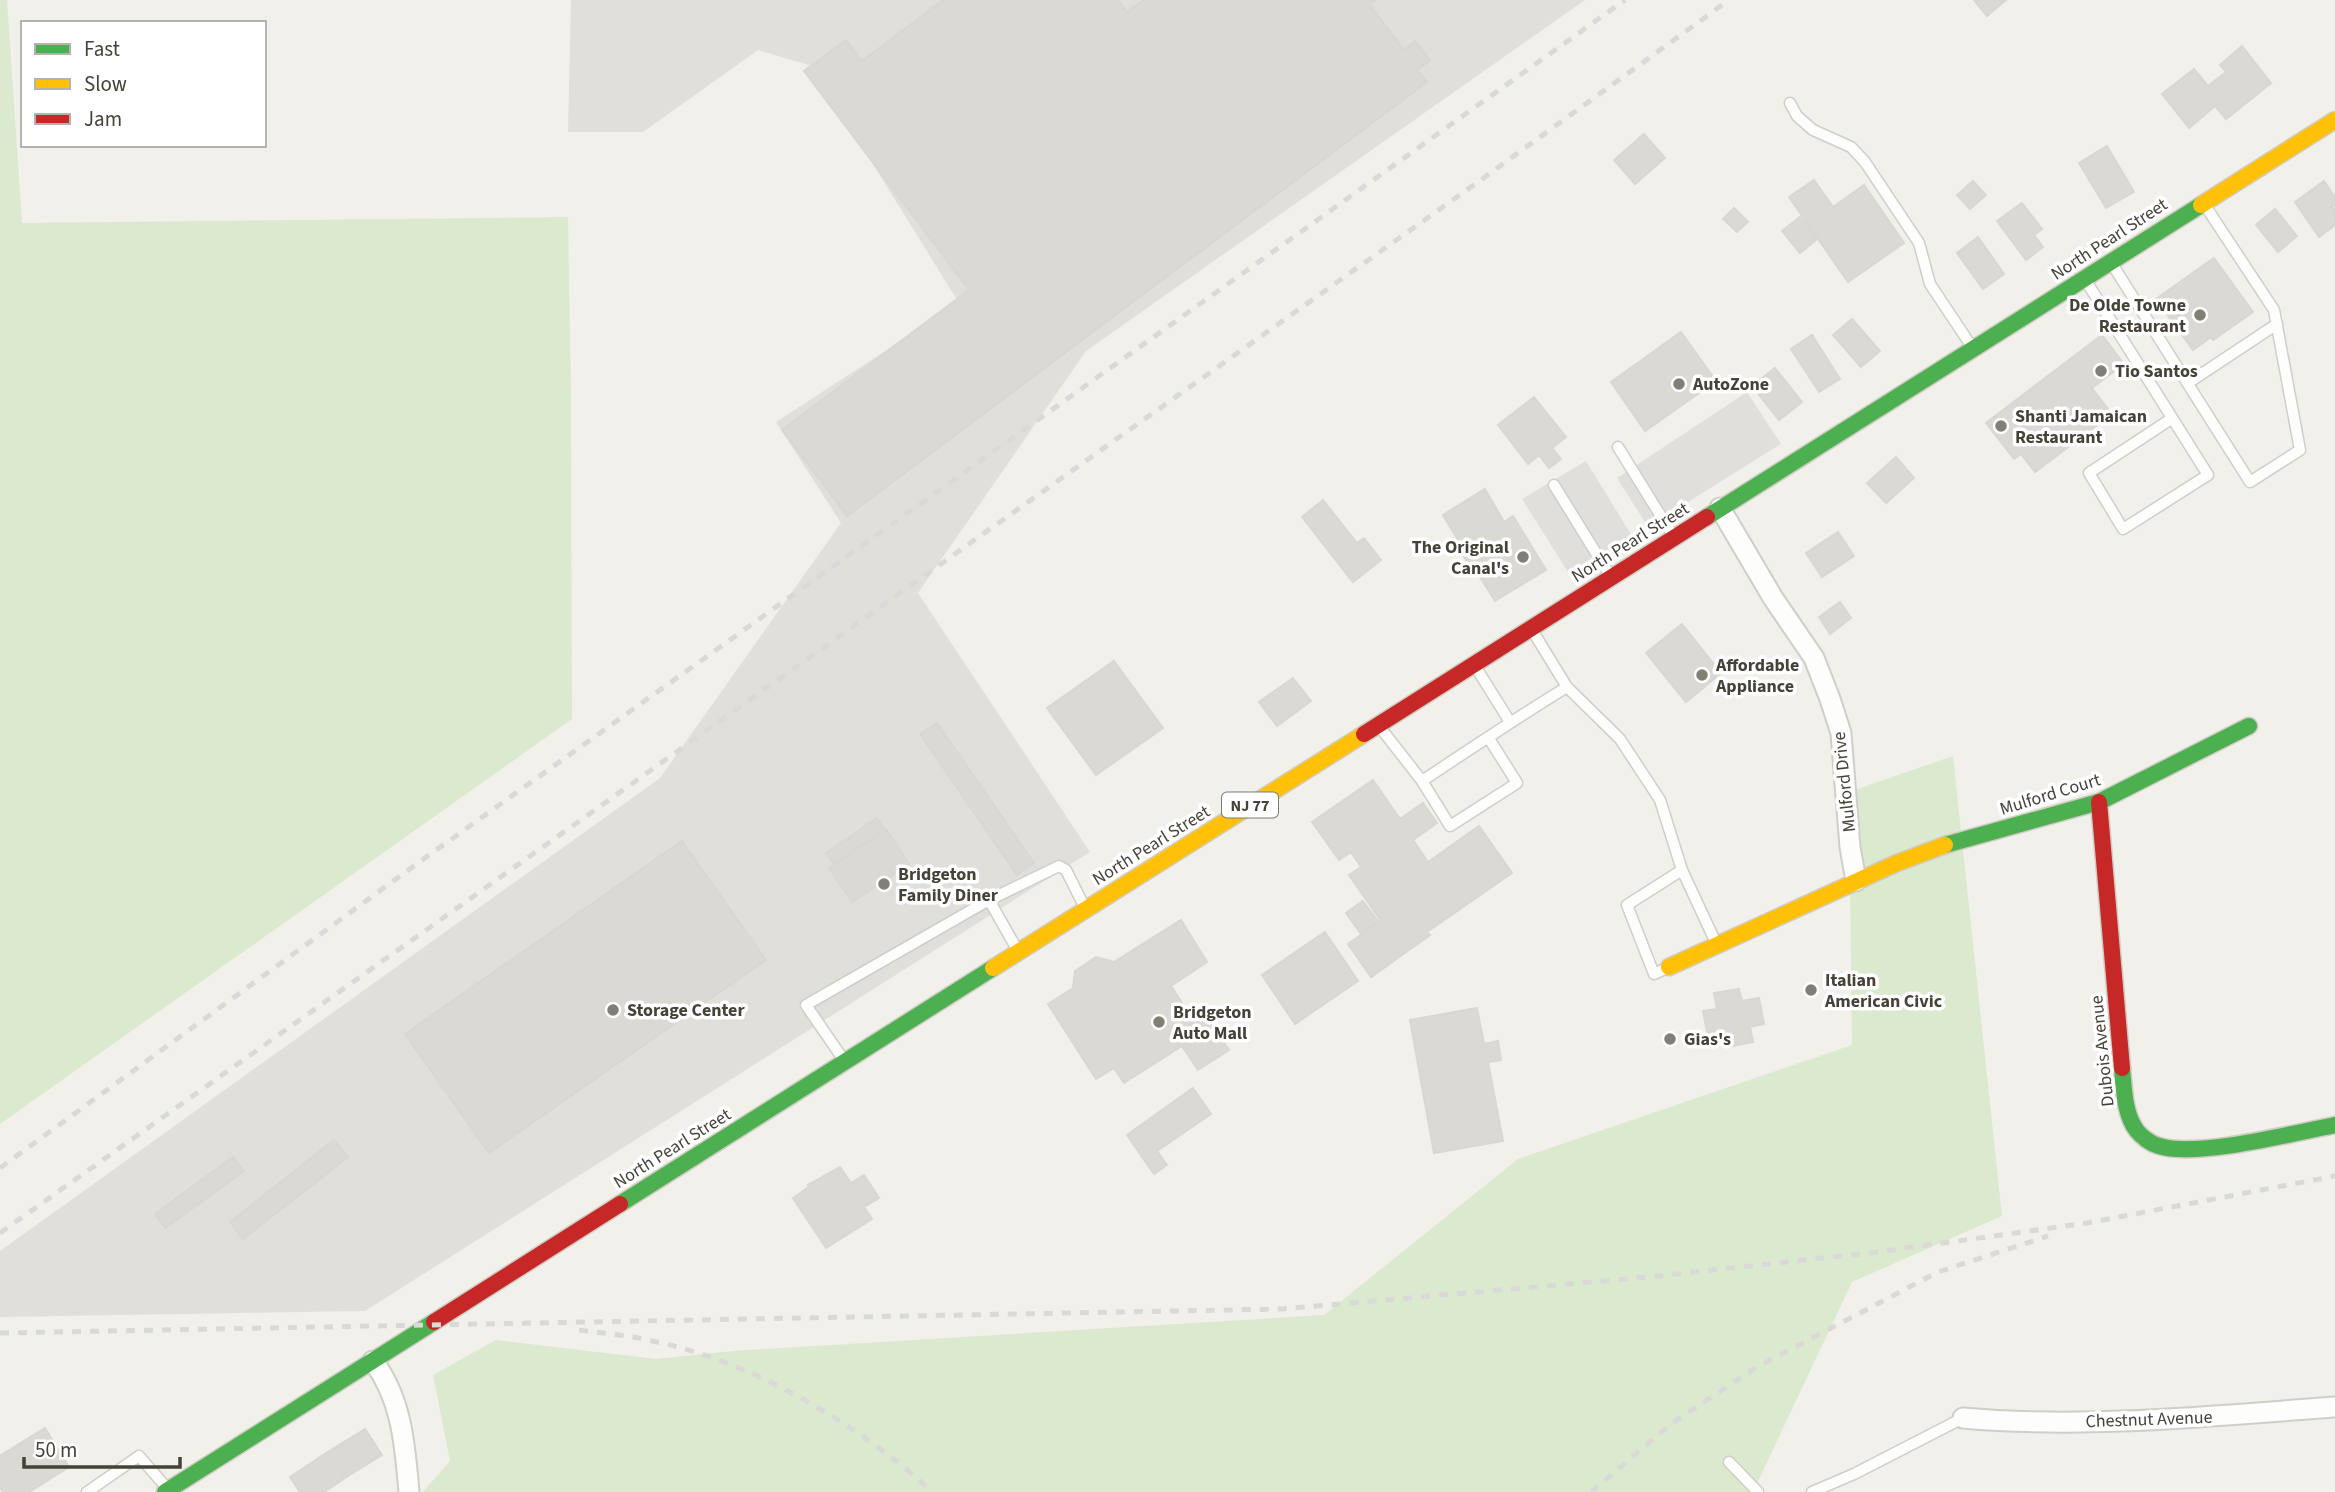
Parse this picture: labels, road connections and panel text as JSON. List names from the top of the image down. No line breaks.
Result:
{"streets":{"main road":["North Pearl Street","Mulford Court","NJ 77","Dubois Avenue"],"street":["Mulford Drive","Chestnut Avenue"]},"crossings":[["North Pearl Street","Mulford Drive"],["Mulford Drive","Mulford Court"],["Mulford Court","Dubois Avenue"]],"places":["De Olde Towne Restaurant","Tio Santos","AutoZone","Shanti Jamaican Restaurant","The Original Canal's","Affordable Appliance","Bridgeton Family Diner","Italian American Civic","Storage Center","Bridgeton Auto Mall","Gias's"],"legend":["Fast","Slow","Jam"],"scale_bar":"50 m"}
